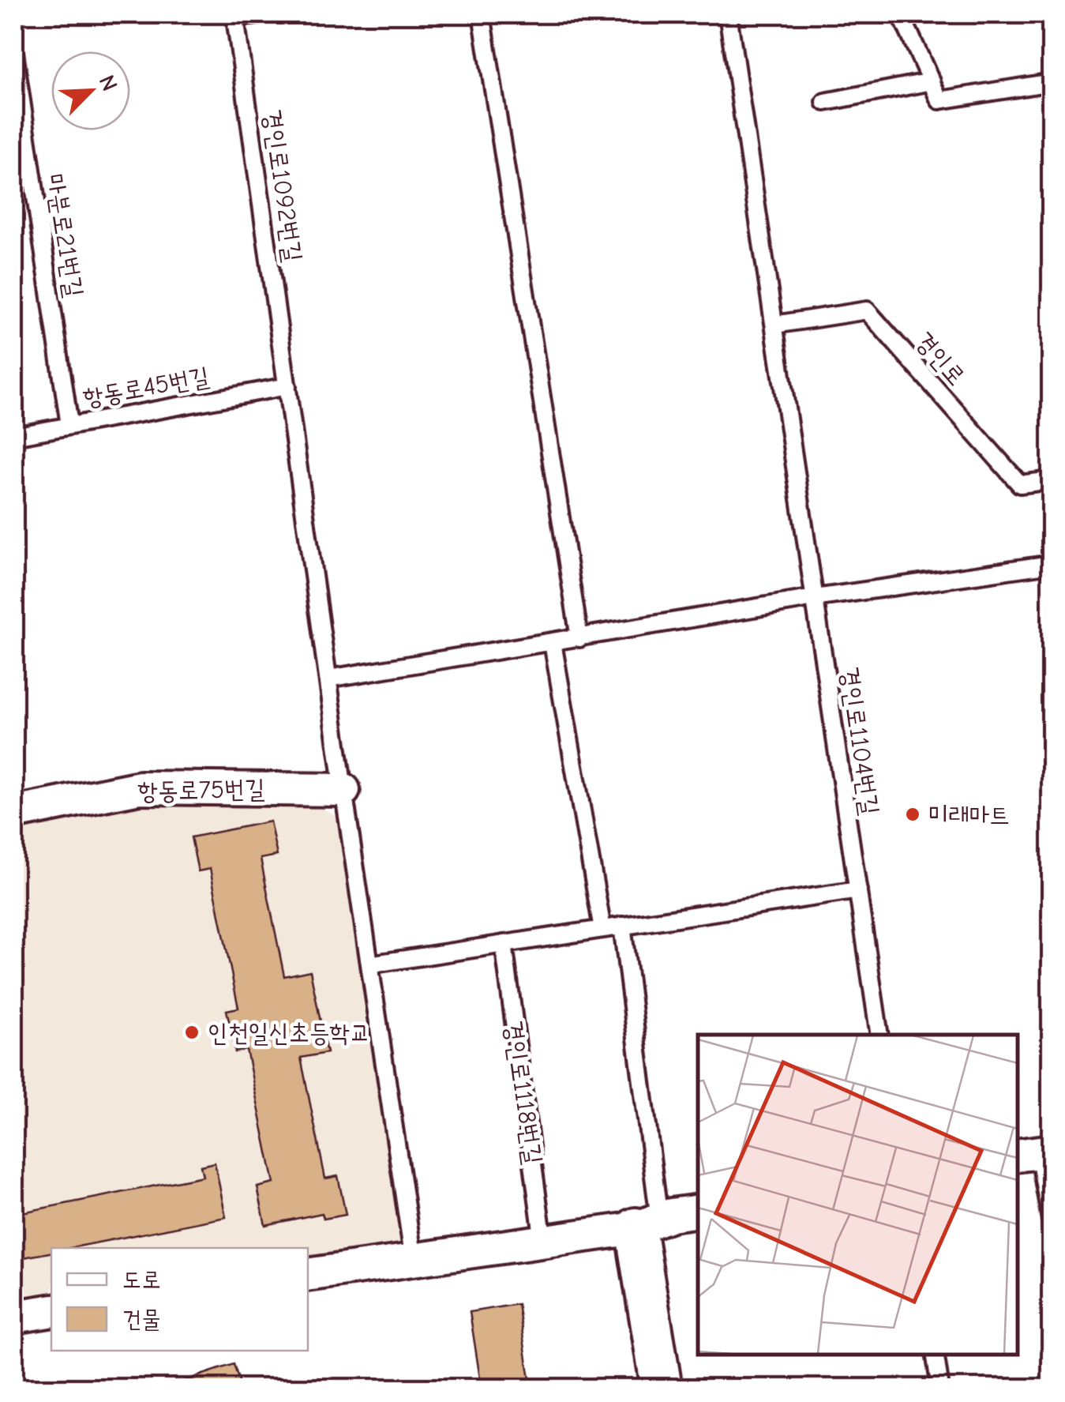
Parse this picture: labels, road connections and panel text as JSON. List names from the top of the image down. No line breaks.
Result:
{"streets":{"street":["항동로75번길"],"lane":["경인로1092번길","마분로21번길","경인로","항동로45번길","경인로1104번길","경인로1118번길"]},"crossings":[["경인로1092번길","항동로45번길"],["마분로21번길","항동로45번길"],["경인로","경인로1104번길"]],"places":["미래마트","인천일신초등학교"],"legend":["도로","건물"],"north":"top right"}
